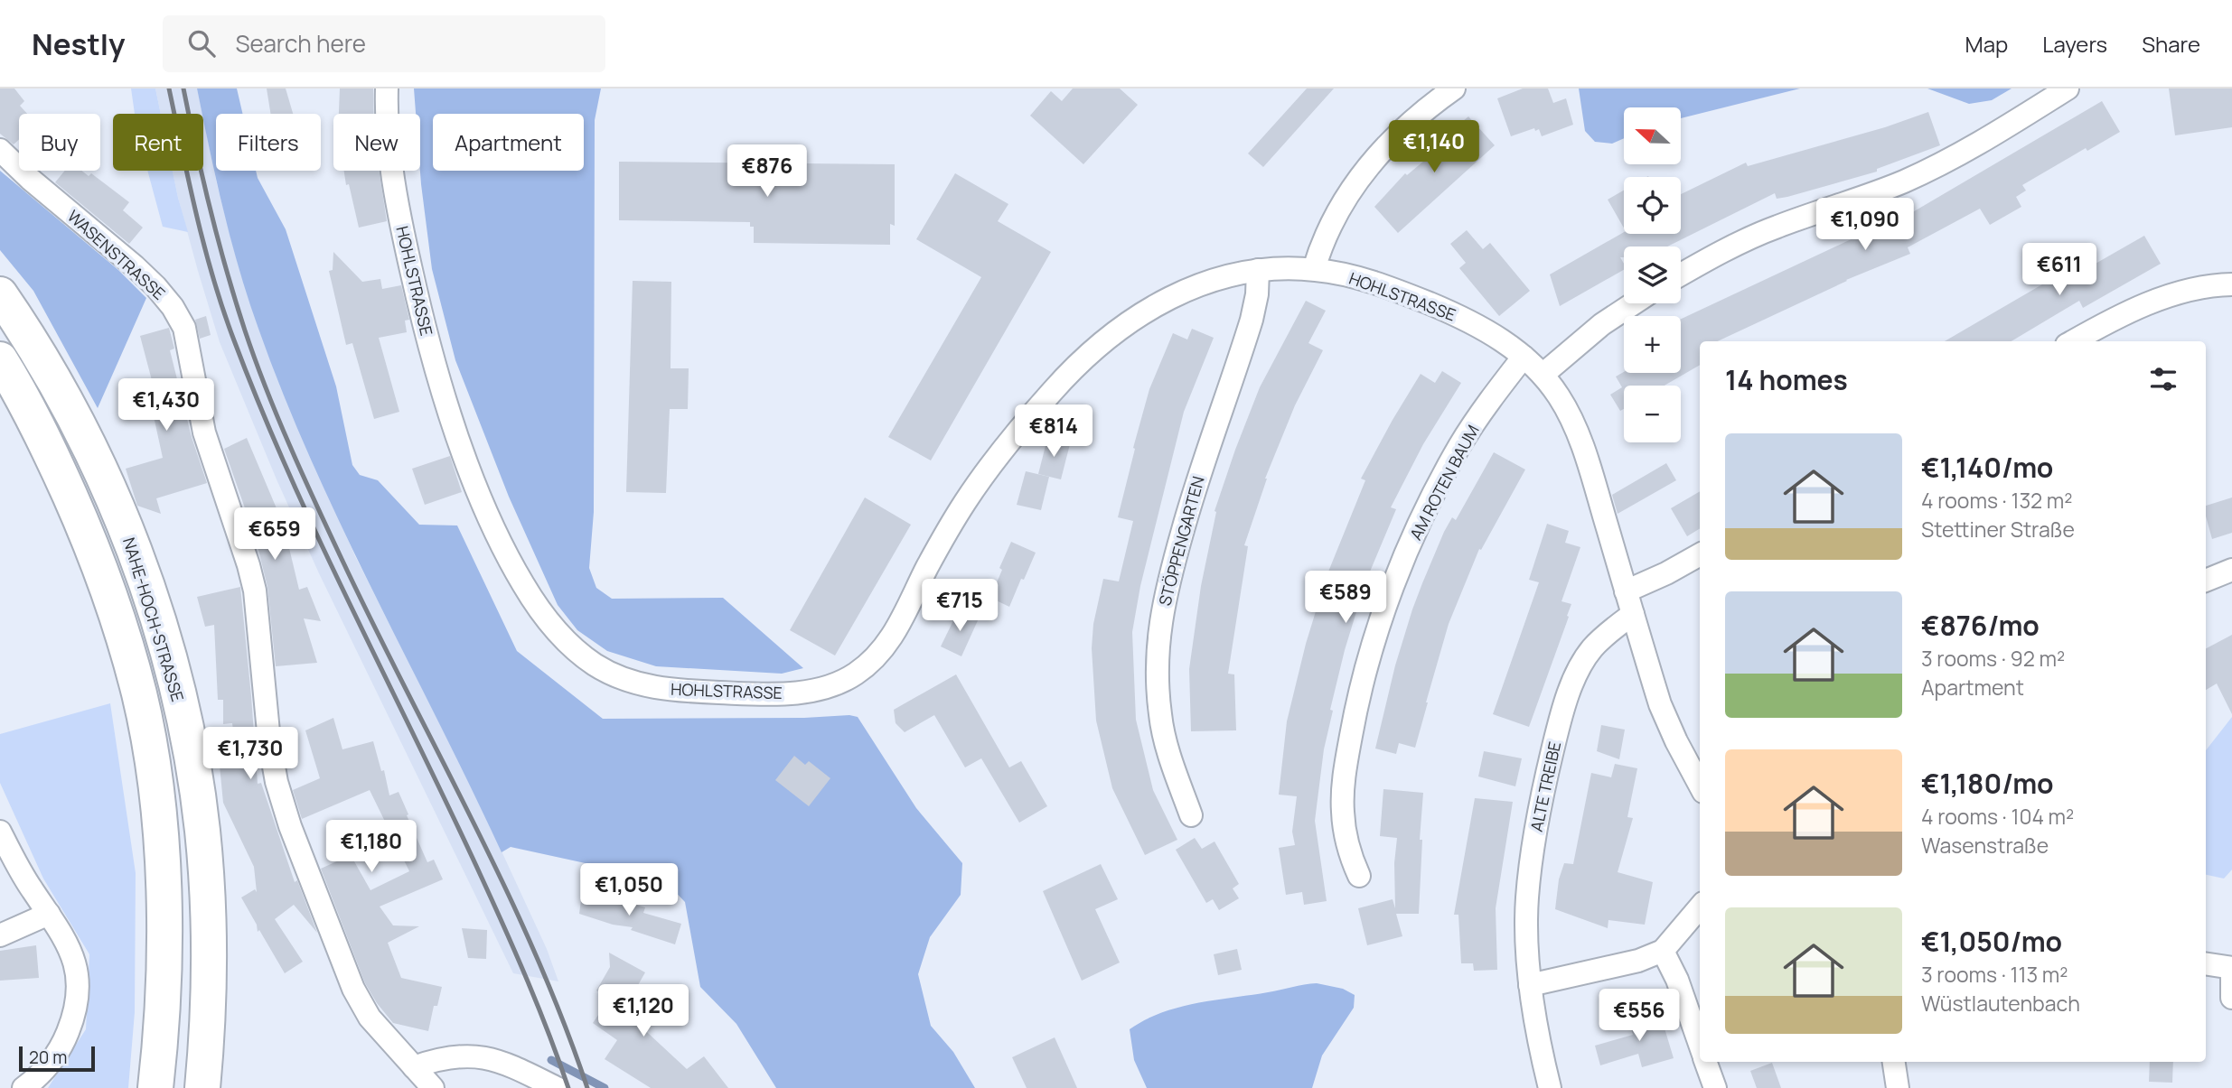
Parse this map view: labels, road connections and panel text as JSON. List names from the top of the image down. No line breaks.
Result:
{"streets":{"main road":["NAHE-HOCH-STRASSE"],"street":["WASENSTRASSE","HOHLSTRASSE","AM ROTEN BAUM","STÖPPENGARTEN","ALTE TREIBE"]},"crossings":[["HOHLSTRASSE","AM ROTEN BAUM"],["HOHLSTRASSE","STÖPPENGARTEN"],["HOHLSTRASSE","ALTE TREIBE"]],"scale_bar":"20 m","north":"left","page":{"header":"Nestly","search":"Search here","nav":["Map","Layers","Share"],"map_buttons":["+","−"],"chip":["Buy","Rent","Filters","New","Apartment"],"price":["€1,140","€876","€1,090","€611","€1,430","€814","€659","€589","€715","€1,730","€1,180","€1,050","€1,120","€556"],"heading":"14 homes","list":[{"name":"€1,140/mo","note":"4 rooms · 132 m² · Stettiner Straße"},{"name":"€876/mo","note":"3 rooms · 92 m² · Apartment"},{"name":"€1,180/mo","note":"4 rooms · 104 m² · Wasenstraße"},{"name":"€1,050/mo","note":"3 rooms · 113 m² · Wüstlautenbach"}],"scale":"20 m"}}
